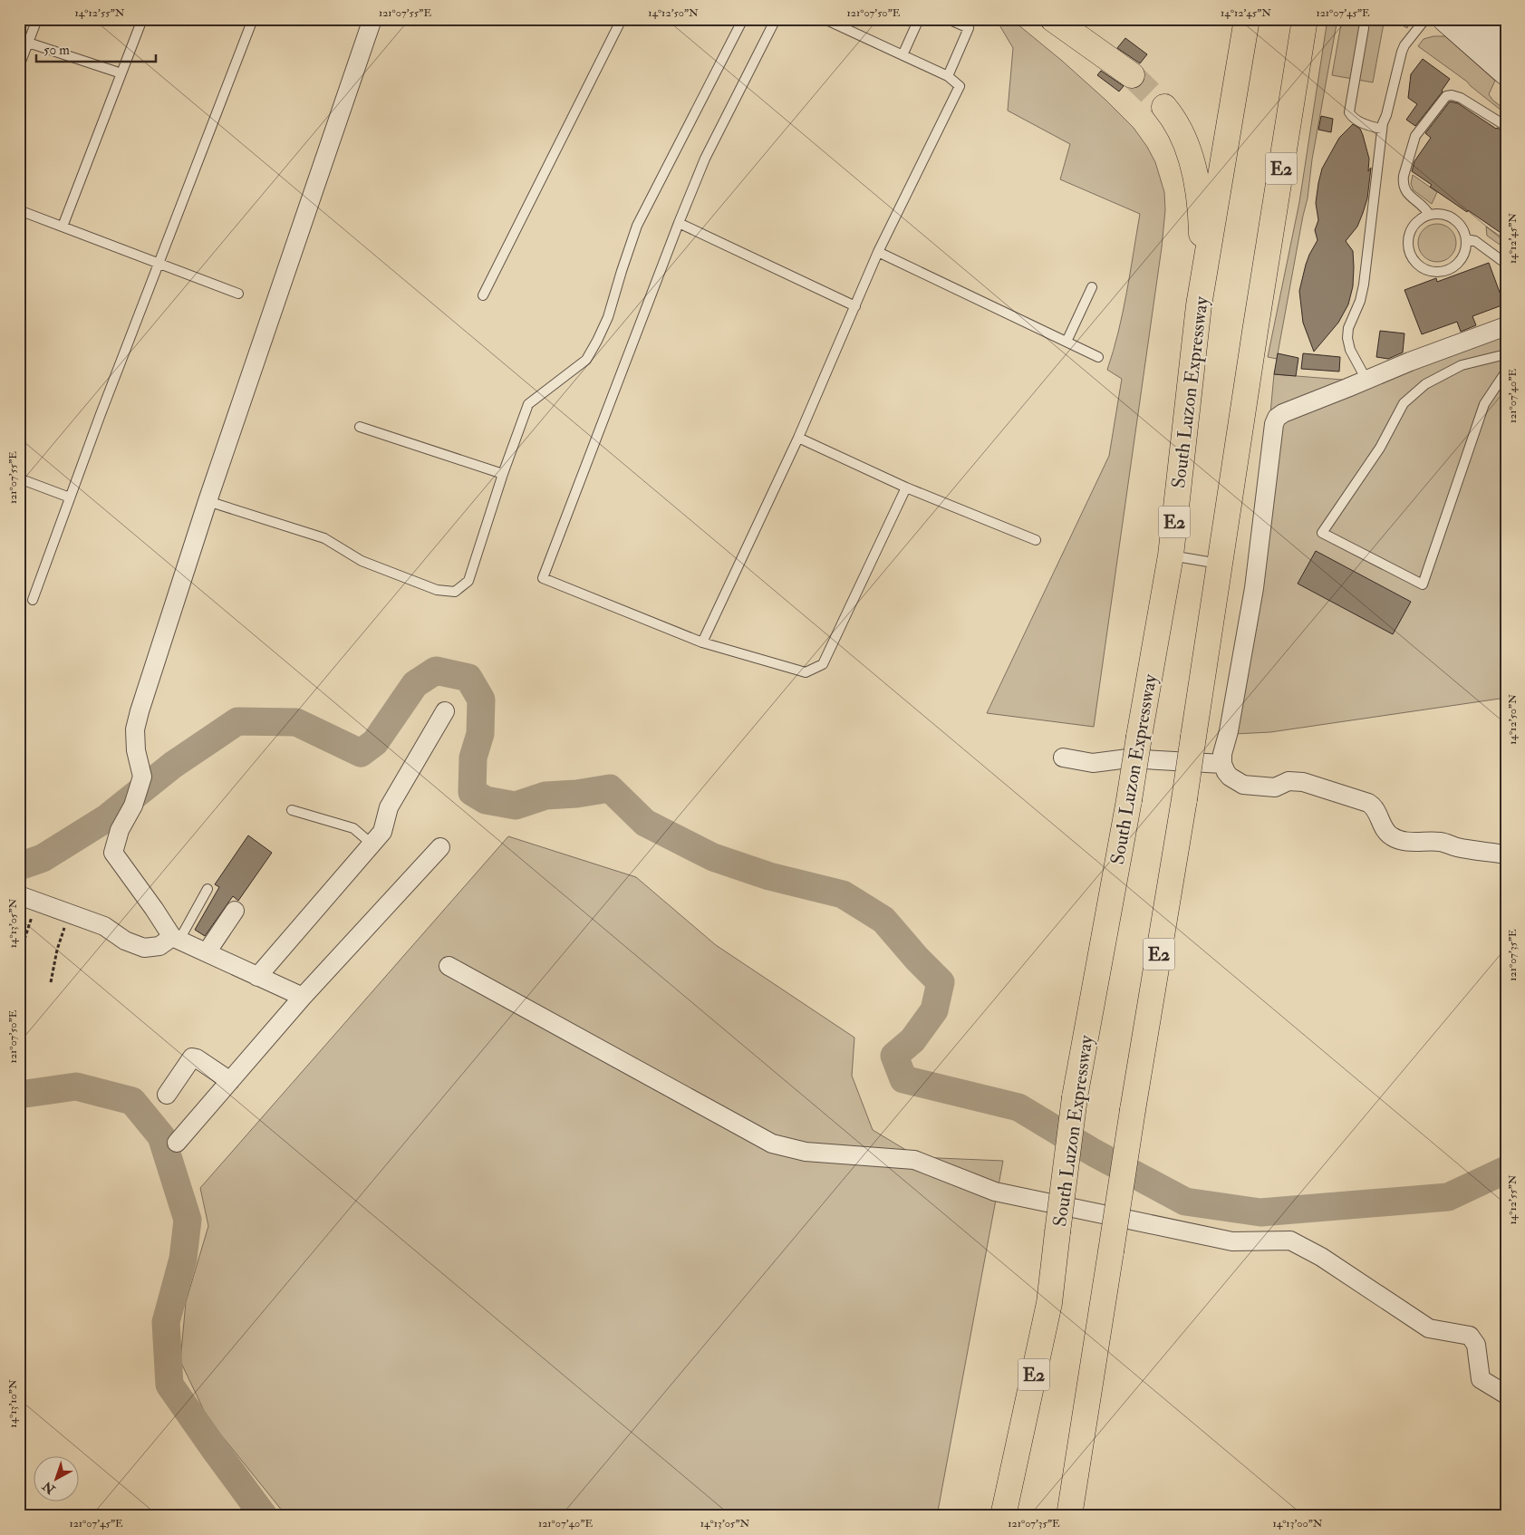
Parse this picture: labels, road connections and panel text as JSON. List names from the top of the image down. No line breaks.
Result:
{"streets":{"highway":["E2","South Luzon Expressway"]},"scale_bar":"50 m","north":"bottom left","coordinates":["14°12'55\"N","121°07'55\"E","14°12'50\"N","121°07'50\"E","14°12'45\"N","121°07'45\"E","121°07'40\"E","14°13'05\"N","121°07'35\"E","14°13'10\"N","14°13'00\"N"]}
